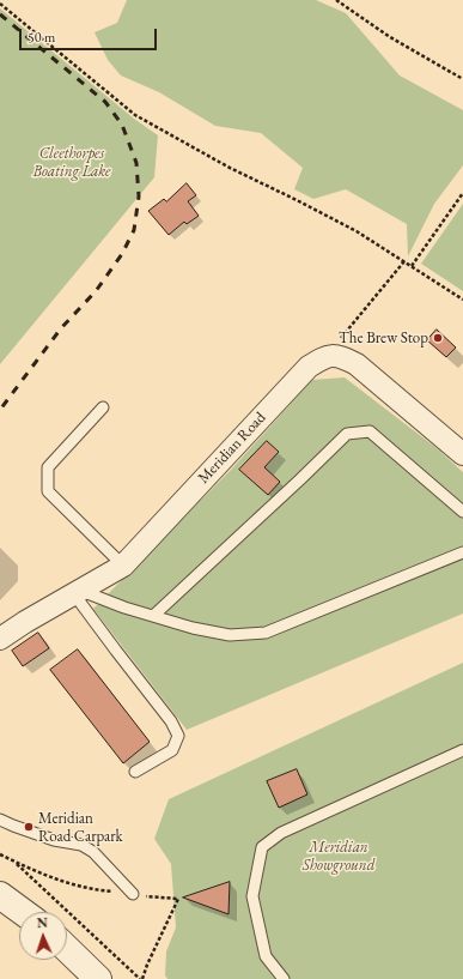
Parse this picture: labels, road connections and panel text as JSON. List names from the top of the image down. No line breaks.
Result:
{"streets":{"street":["Meridian Road"]},"parks":["Cleethorpes Boating Lake","Meridian Showground"],"places":["The Brew Stop","Meridian Road Carpark"],"scale_bar":"50 m","north":"top"}
